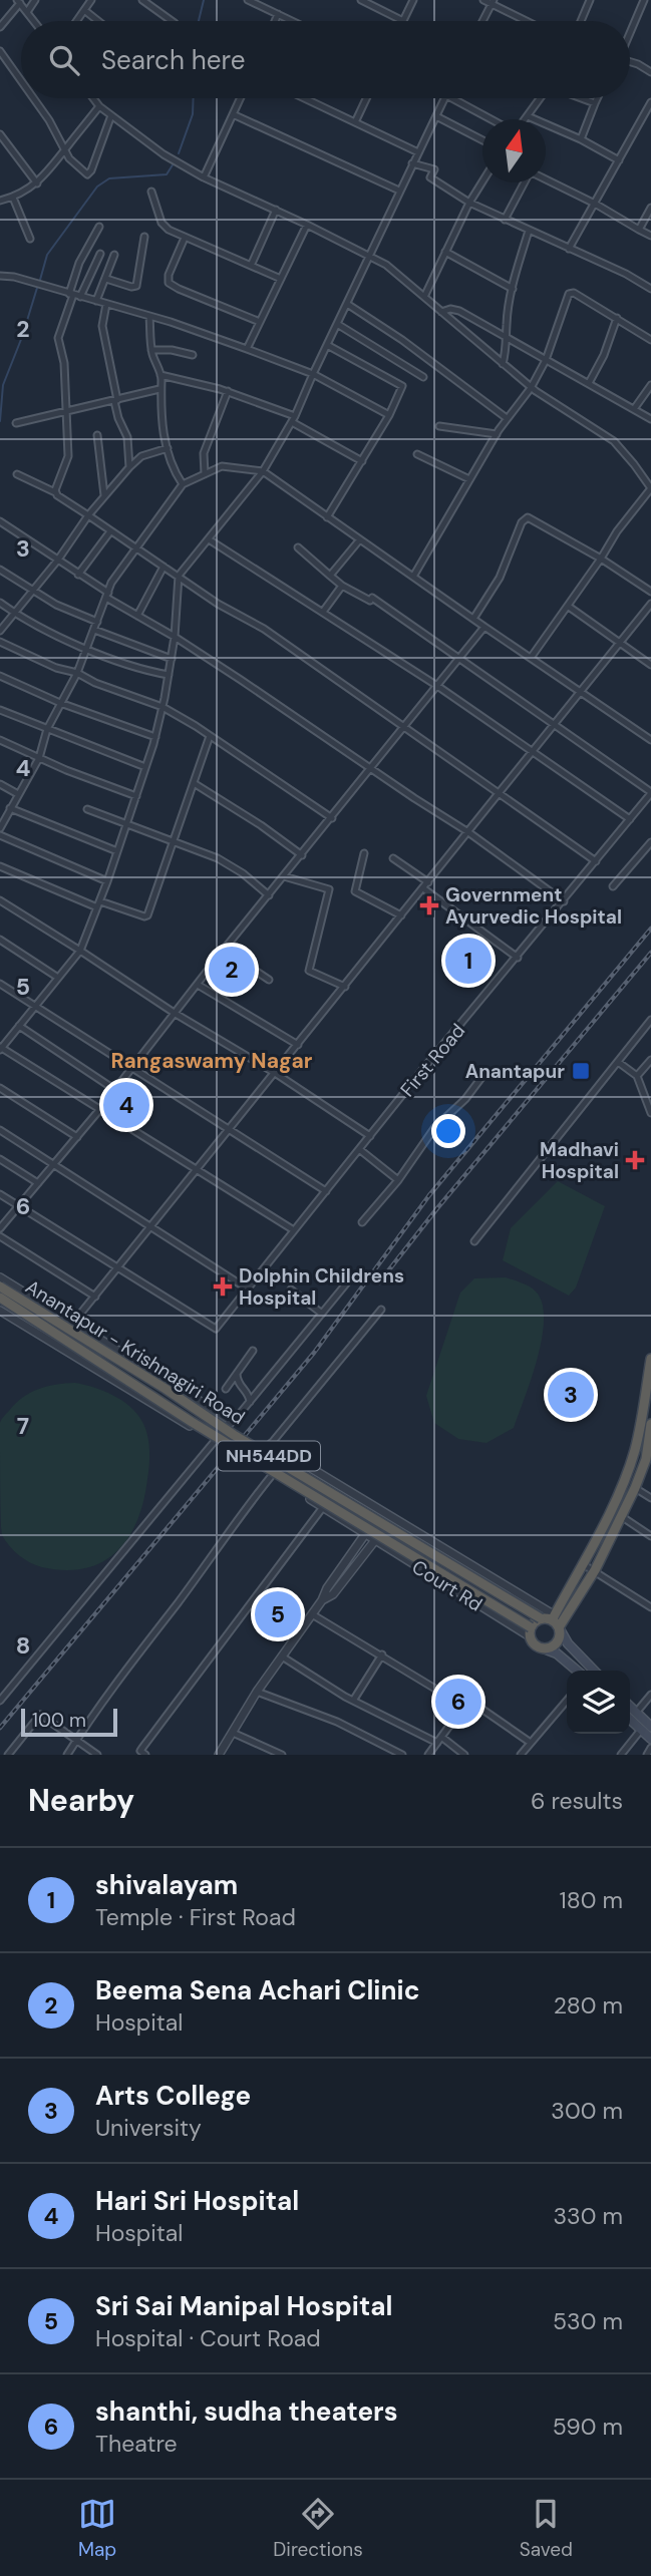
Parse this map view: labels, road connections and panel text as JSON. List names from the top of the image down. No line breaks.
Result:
{"streets":{"highway":["Anantapur - Krishnagiri Road","NH544DD"],"street":["First Road","Court Rd"]},"crossings":[["Anantapur - Krishnagiri Road","NH544DD"],["Anantapur - Krishnagiri Road","Court Rd"],["NH544DD","Court Rd"]],"districts":["Rangaswamy Nagar"],"places":{"health":["Government Ayurvedic Hospital","Madhavi Hospital","Dolphin Childrens Hospital"],"transit":["Anantapur"]},"scale_bar":"100 m","north":"top","page":{"search":"Search here","pins":["1","2","4","3","5","6"],"scale":"100 m","heading":["Nearby","6 results"],"list":[{"mark":"1","name":"shivalayam","note":"Temple · First Road","value":"180 m"},{"mark":"2","name":"Beema Sena Achari Clinic","note":"Hospital","value":"280 m"},{"mark":"3","name":"Arts College","note":"University","value":"300 m"},{"mark":"4","name":"Hari Sri Hospital","note":"Hospital","value":"330 m"},{"mark":"5","name":"Sri Sai Manipal Hospital","note":"Hospital · Court Road","value":"530 m"},{"mark":"6","name":"shanthi, sudha theaters","note":"Theatre","value":"590 m"}],"nav":["Map","Directions","Saved"]},"grid":{"rows":["2","3","4","5","6","7","8"]}}
